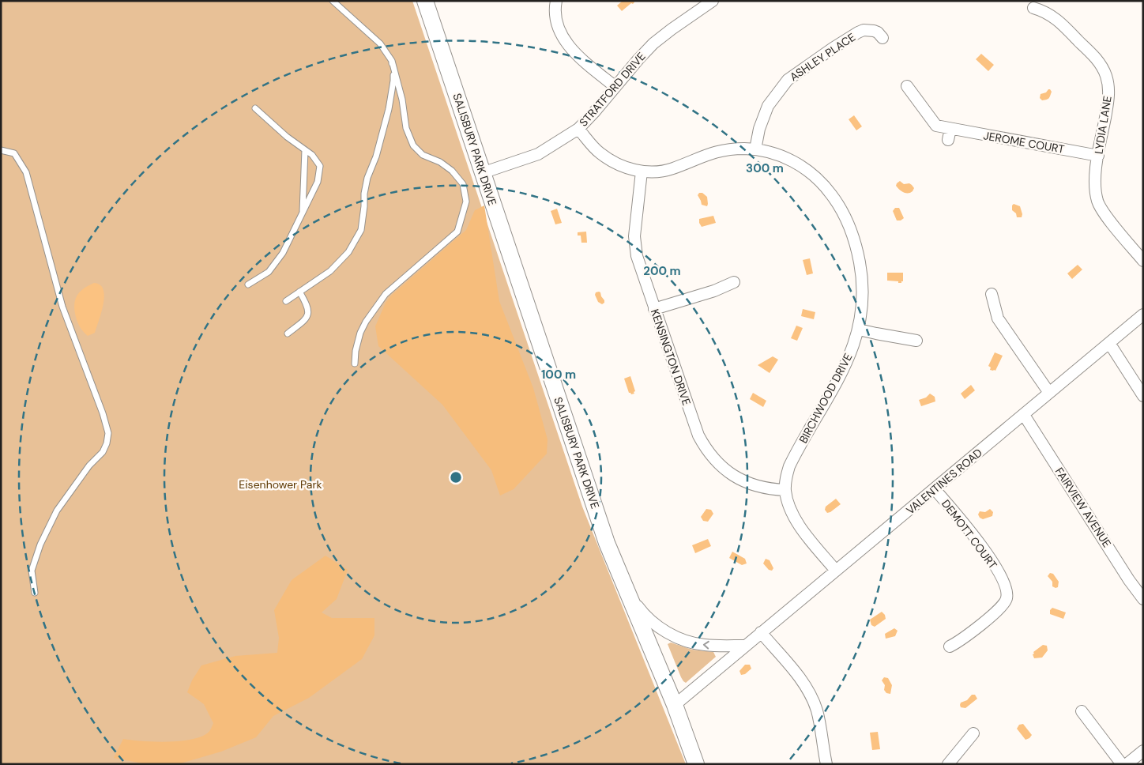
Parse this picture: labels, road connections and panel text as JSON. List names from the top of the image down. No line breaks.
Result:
{"streets":{"main road":["SALISBURY PARK DRIVE"],"street":["ASHLEY PLACE","STRATFORD DRIVE","LYDIA LANE","JEROME COURT","KENSINGTON DRIVE","BIRCHWOOD DRIVE","VALENTINES ROAD","FAIRVIEW AVENUE","DEMOTT COURT"]},"crossings":[["ASHLEY PLACE","BIRCHWOOD DRIVE"],["STRATFORD DRIVE","SALISBURY PARK DRIVE"],["STRATFORD DRIVE","BIRCHWOOD DRIVE"],["LYDIA LANE","JEROME COURT"],["SALISBURY PARK DRIVE","VALENTINES ROAD"],["KENSINGTON DRIVE","BIRCHWOOD DRIVE"],["BIRCHWOOD DRIVE","VALENTINES ROAD"],["VALENTINES ROAD","FAIRVIEW AVENUE"],["VALENTINES ROAD","DEMOTT COURT"]],"parks":["Eisenhower Park"],"rings":["300 m","200 m","100 m"]}
